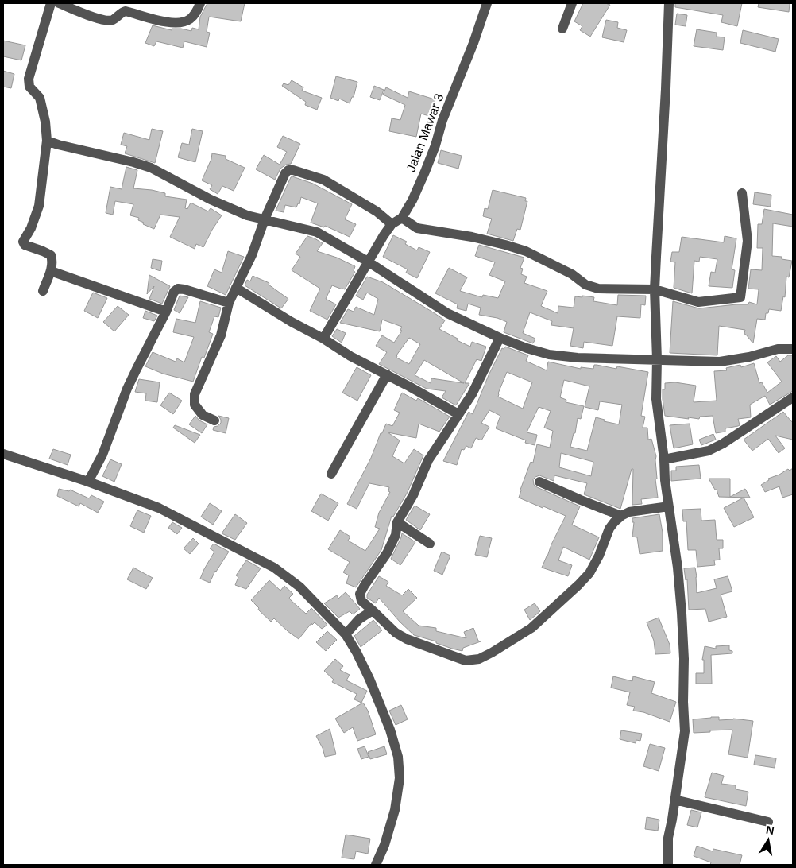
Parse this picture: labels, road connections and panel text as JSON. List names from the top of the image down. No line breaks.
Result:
{"streets":{"street":["Jalan Mawar 3"]},"north":"top"}
